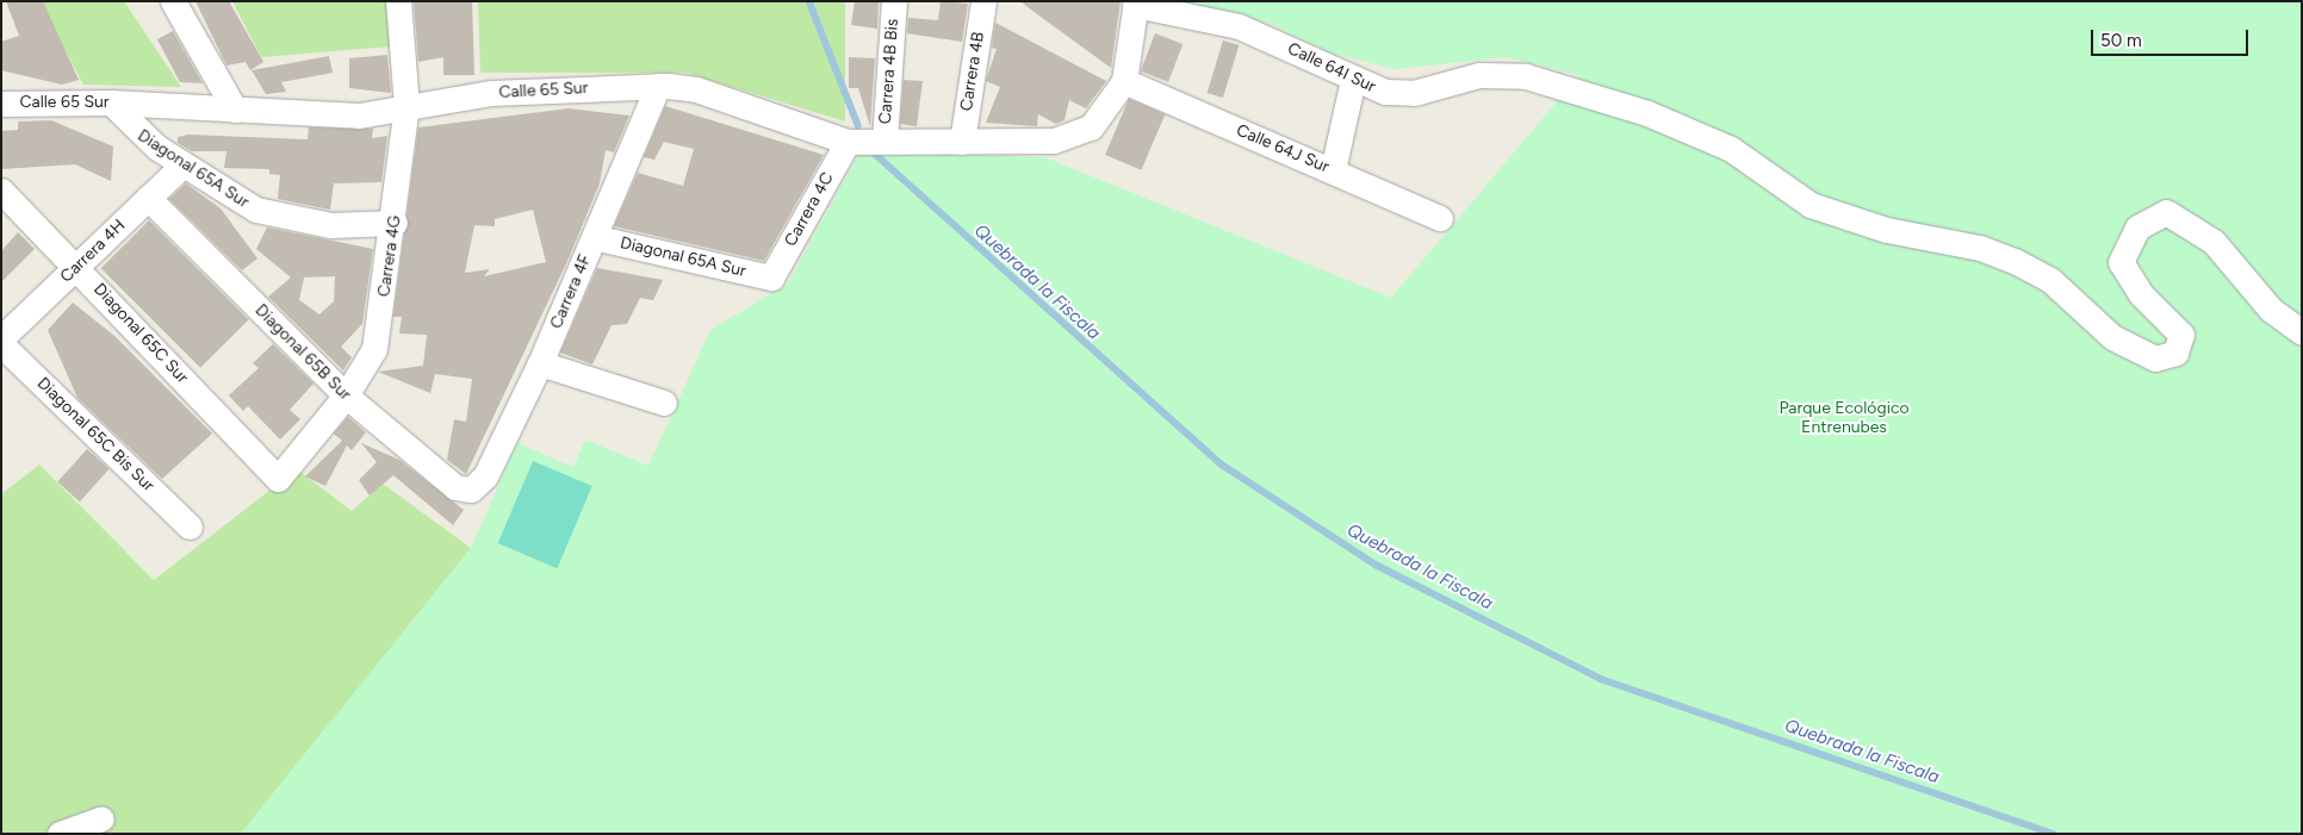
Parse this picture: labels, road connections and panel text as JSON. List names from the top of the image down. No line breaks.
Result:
{"streets":{"street":["Calle 64I Sur","Carrera 4B Bis","Carrera 4B","Calle 65 Sur","Calle 64J Sur","Diagonal 65A Sur","Carrera 4C","Carrera 4H","Carrera 4G","Carrera 4F","Diagonal 65C Sur","Diagonal 65B Sur","Diagonal 65C Bis Sur"]},"crossings":[["Carrera 4B Bis","Calle 65 Sur"],["Carrera 4B","Calle 65 Sur"],["Calle 65 Sur","Calle 64J Sur"],["Calle 65 Sur","Diagonal 65A Sur"],["Calle 65 Sur","Carrera 4C"],["Calle 65 Sur","Carrera 4G"],["Calle 65 Sur","Carrera 4F"],["Diagonal 65A Sur","Carrera 4C"],["Diagonal 65A Sur","Carrera 4H"],["Diagonal 65A Sur","Carrera 4G"],["Diagonal 65A Sur","Carrera 4F"],["Carrera 4H","Diagonal 65C Sur"],["Carrera 4H","Diagonal 65B Sur"],["Carrera 4G","Diagonal 65C Sur"],["Carrera 4G","Diagonal 65B Sur"],["Carrera 4F","Diagonal 65B Sur"]],"water":["Quebrada la Fiscala"],"parks":["Parque Ecológico Entrenubes"],"scale_bar":"50 m"}
